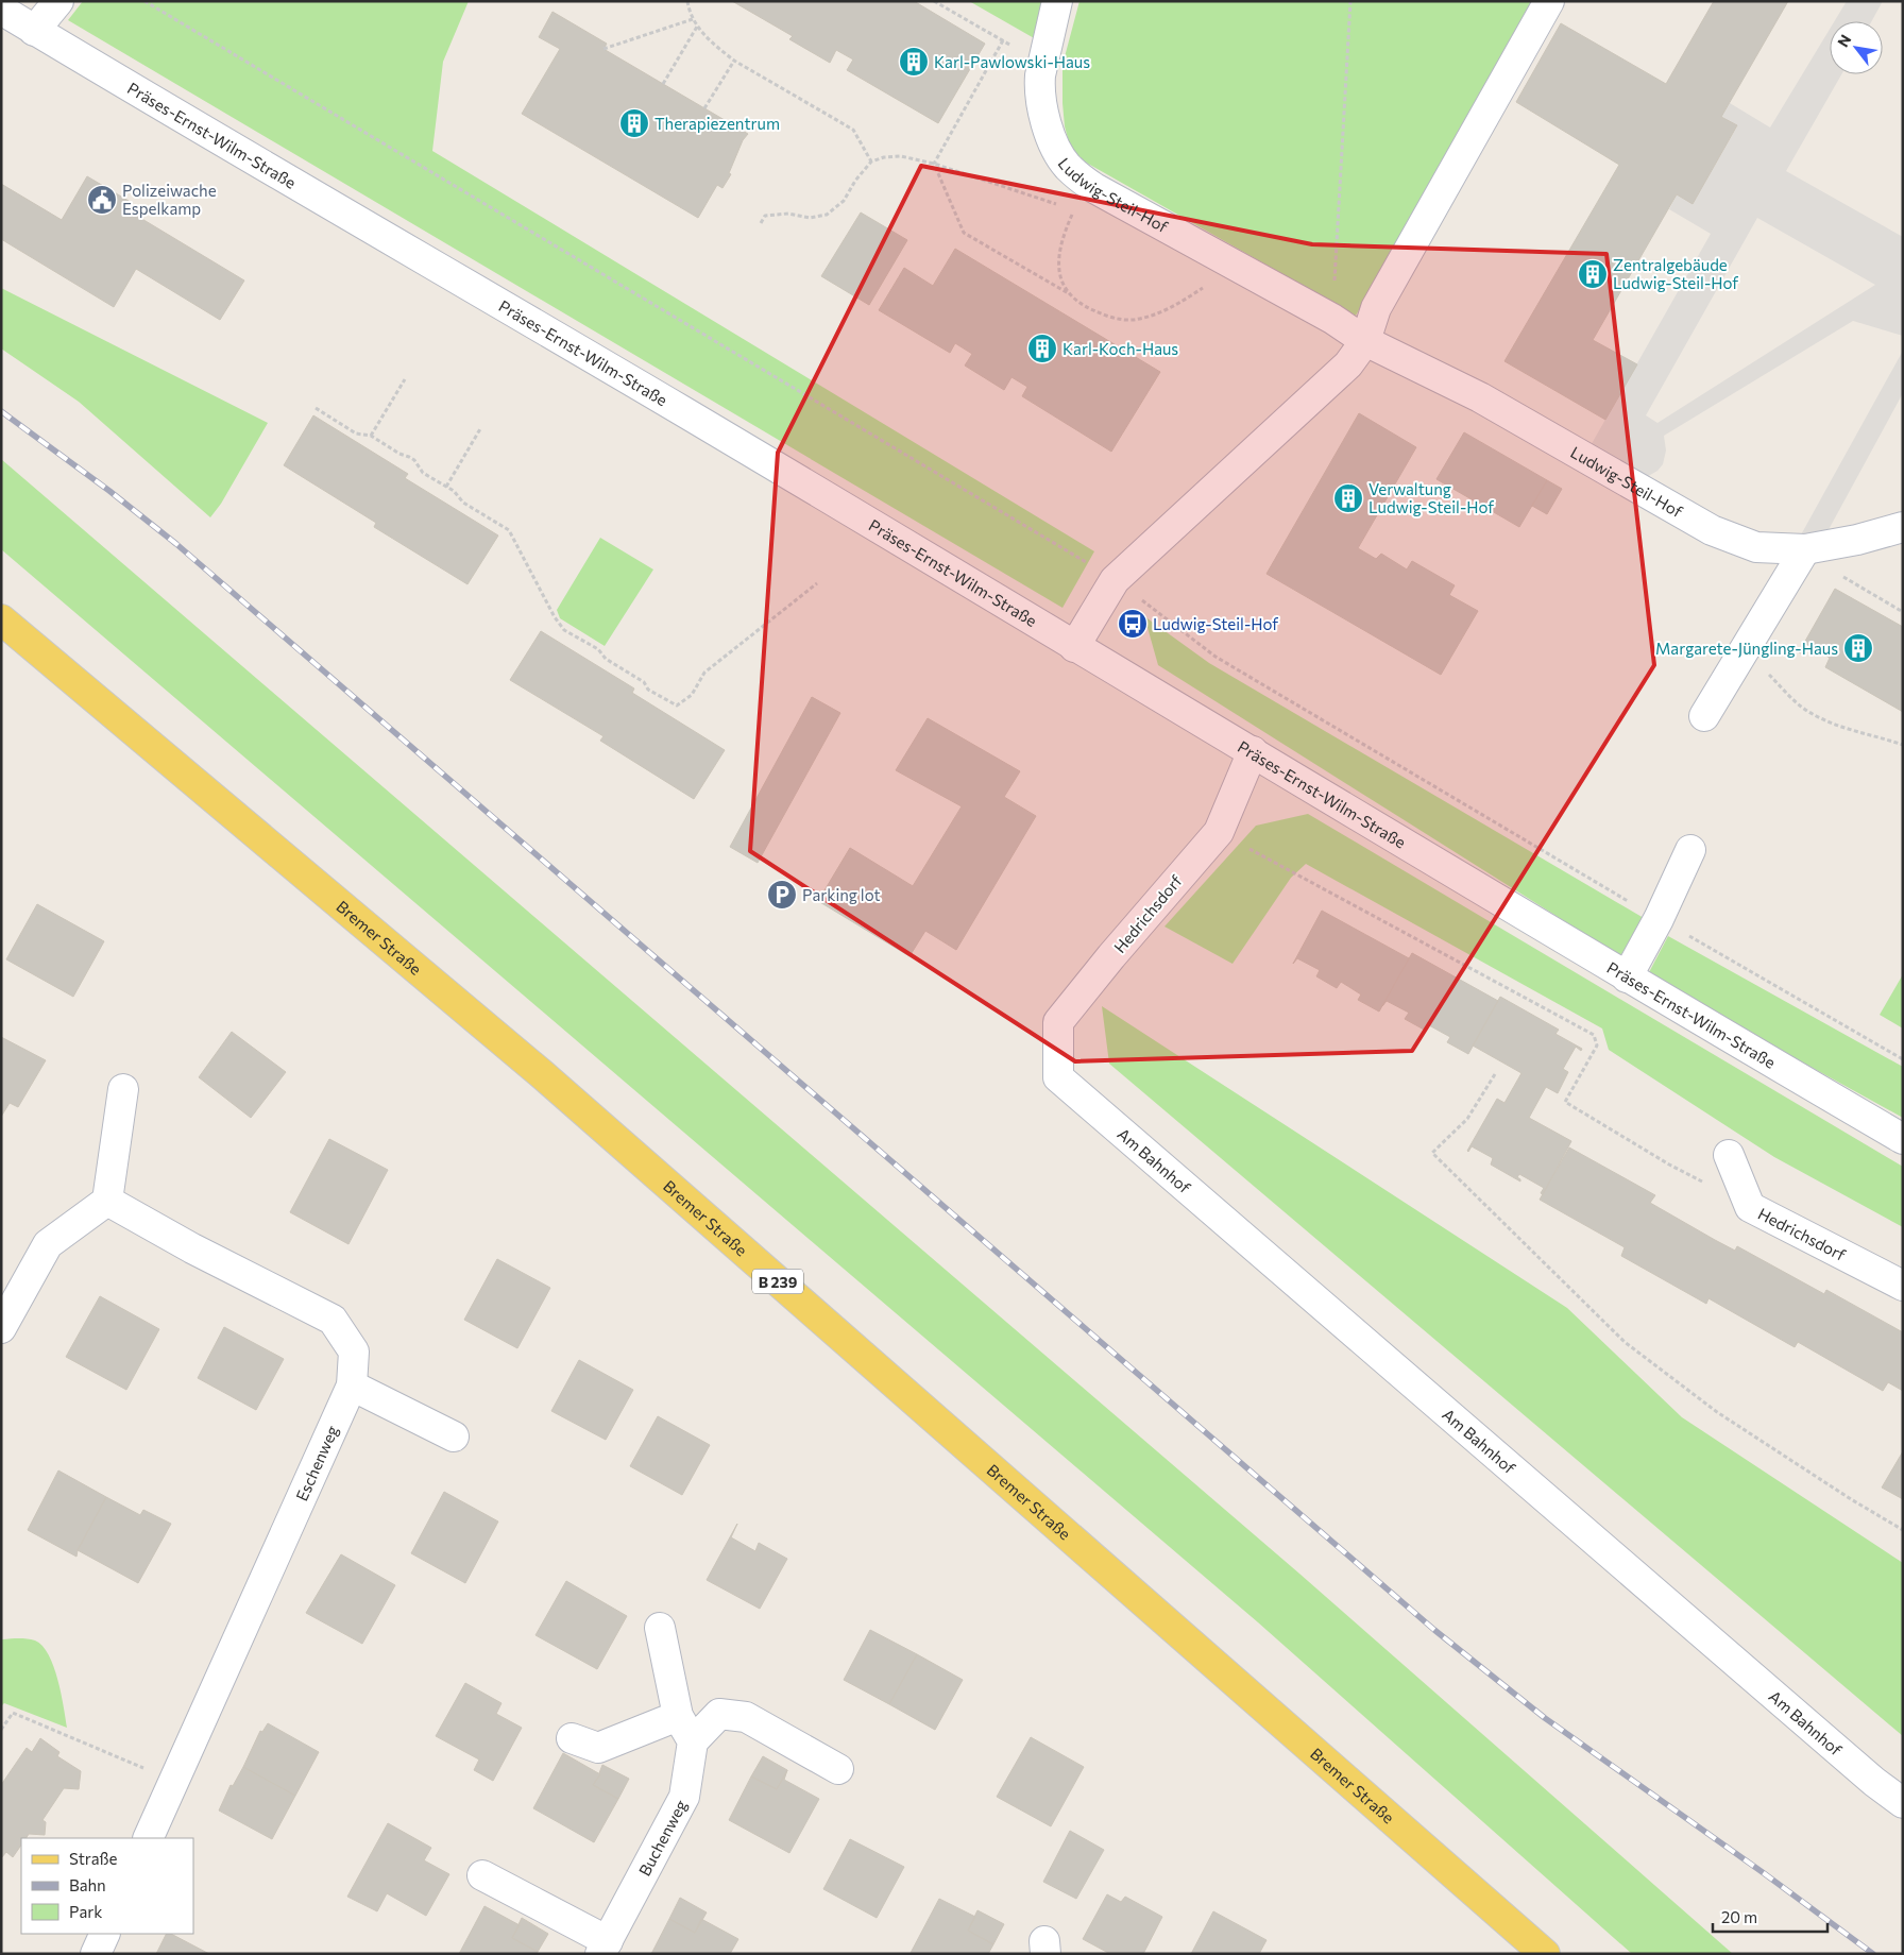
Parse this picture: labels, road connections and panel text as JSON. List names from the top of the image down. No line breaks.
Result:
{"streets":{"main road":["Bremer Straße","B 239"],"street":["Präses-Ernst-Wilm-Straße","Ludwig-Steil-Hof","Hedrichsdorf","Am Bahnhof","Eschenweg","Buchenweg"]},"crossings":[["Präses-Ernst-Wilm-Straße","Hedrichsdorf"],["Hedrichsdorf","Am Bahnhof"]],"places":{"building":["Karl-Pawlowski-Haus","Therapiezentrum","Zentralgebäude Ludwig-Steil-Hof","Karl-Koch-Haus","Verwaltung Ludwig-Steil-Hof","Margarete-Jüngling-Haus"],"public building":["Polizeiwache Espelkamp"],"bus stop":["Ludwig-Steil-Hof"],"parking":["Parking lot"]},"legend":["Straße","Bahn","Park"],"scale_bar":"20 m","north":"top left"}
